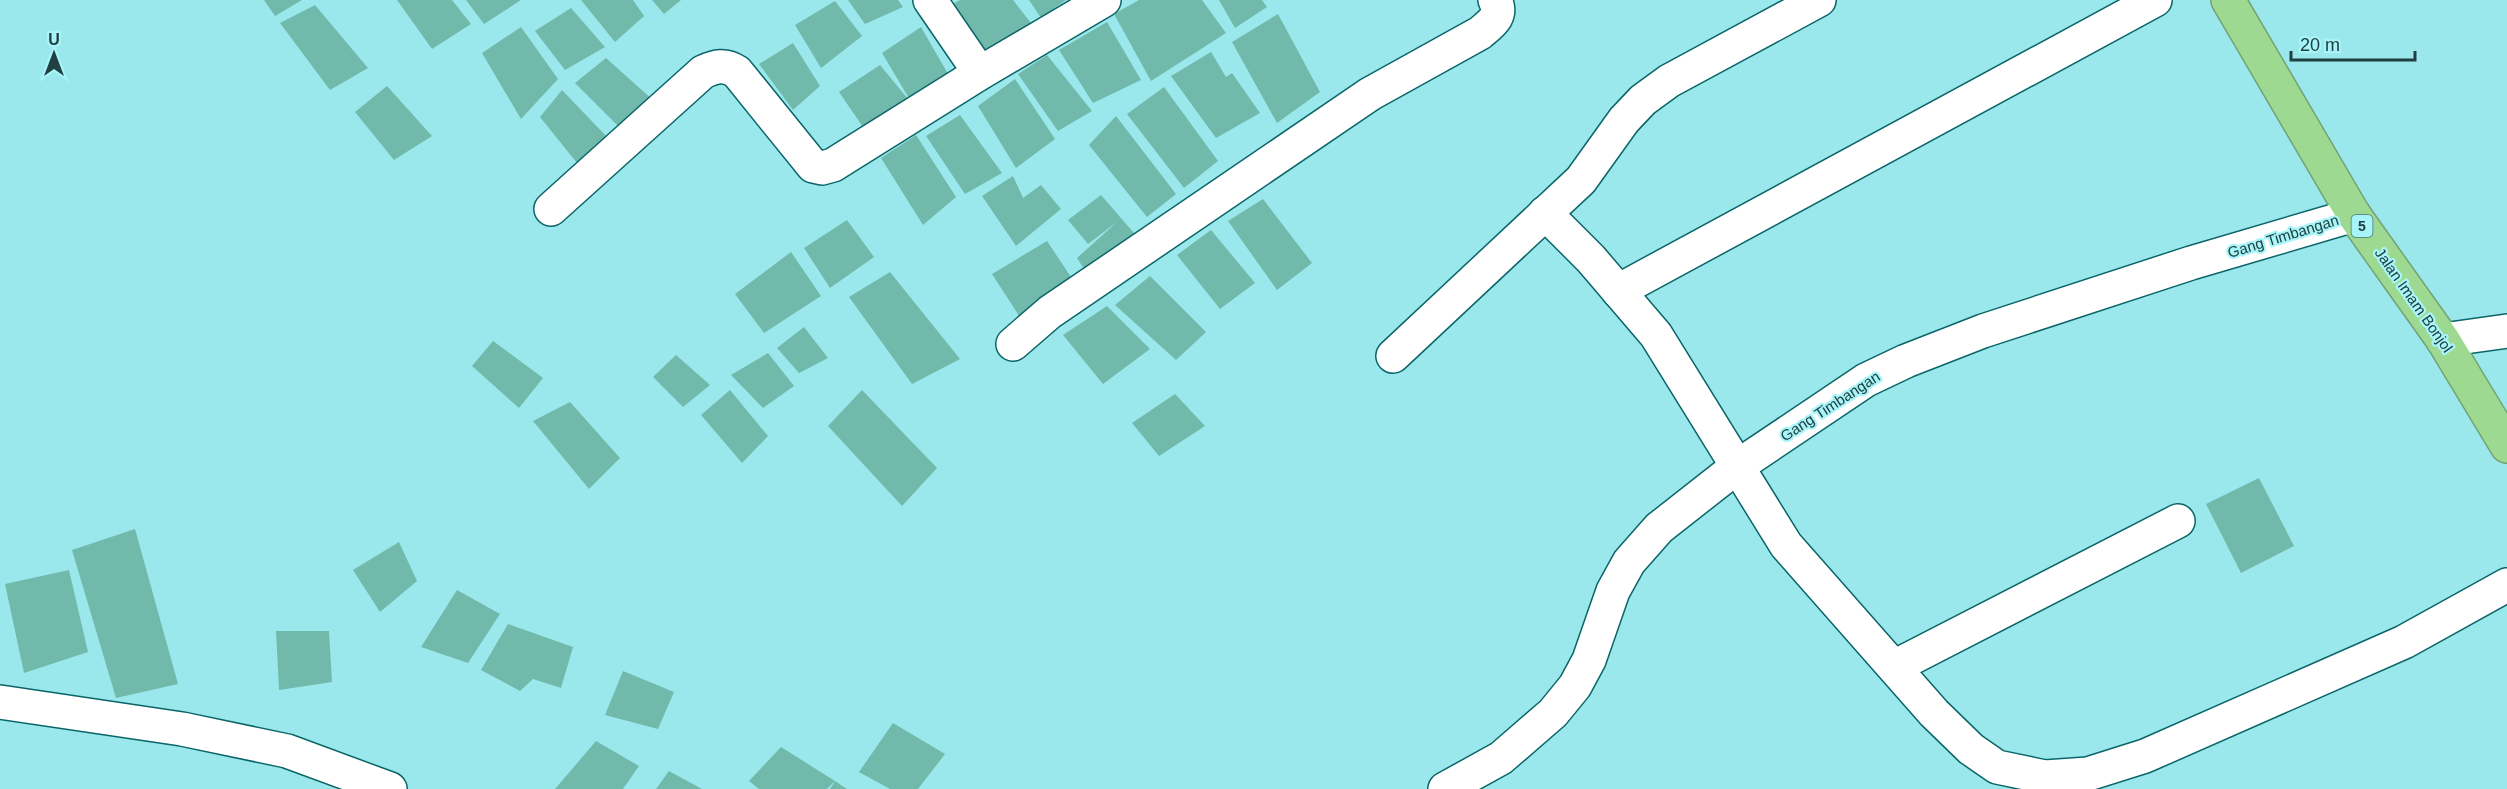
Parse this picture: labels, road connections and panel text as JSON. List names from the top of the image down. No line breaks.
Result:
{"streets":{"highway":["5","Jalan Imam Bonjol"],"street":["Gang Timbangan"]},"crossings":[["Gang Timbangan","Jalan Imam Bonjol"]],"scale_bar":"20 m","north":"top"}
